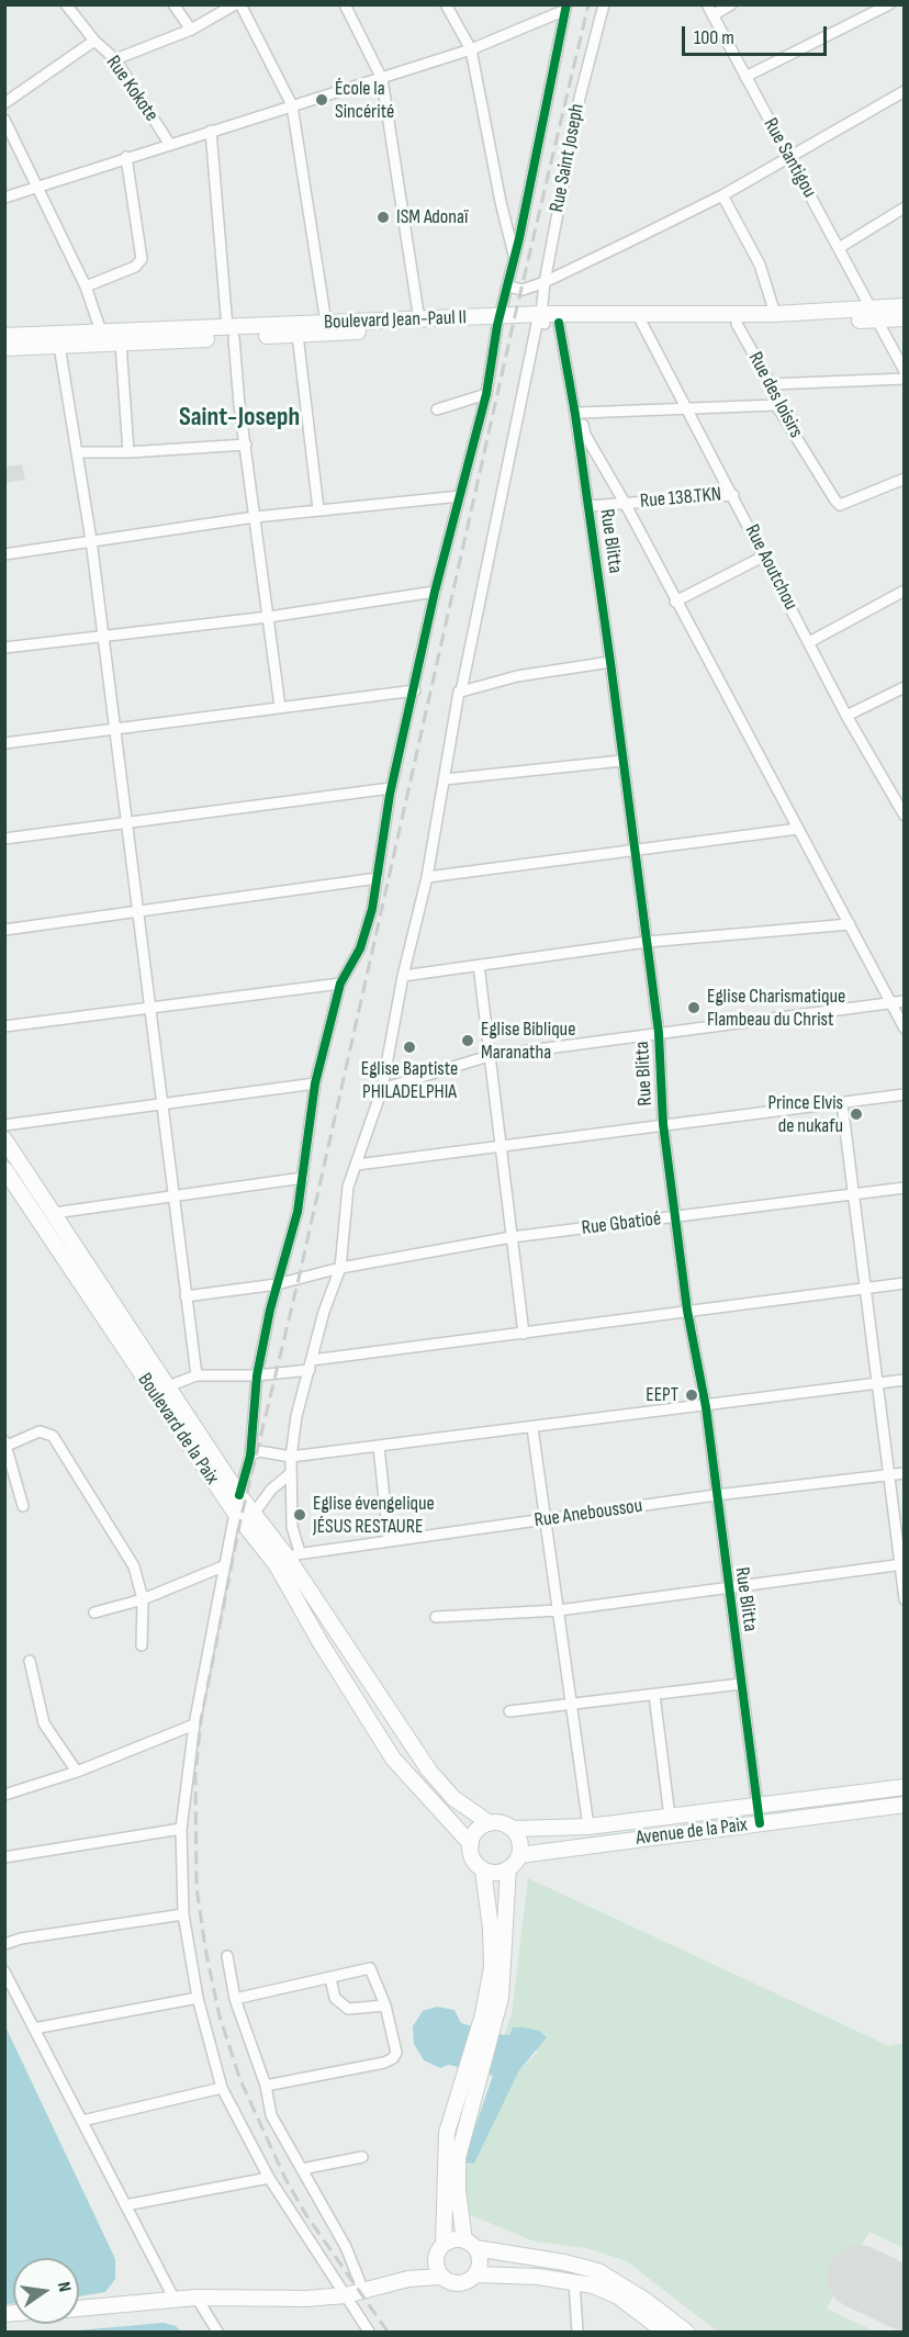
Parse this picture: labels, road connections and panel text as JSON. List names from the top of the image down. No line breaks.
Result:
{"streets":{"main road":["Boulevard Jean-Paul II","Boulevard de la Paix","Avenue de la Paix"],"street":["Rue Kokote","Rue Saint Joseph","Rue Santigou","Rue des loisirs","Rue 138.TKN","Rue Blitta","Rue Aoutchou","Rue Gbatioé","Rue Aneboussou"]},"crossings":[["Rue Saint Joseph","Boulevard Jean-Paul II"],["Rue Saint Joseph","Rue Blitta"],["Rue Santigou","Boulevard Jean-Paul II"],["Boulevard Jean-Paul II","Rue des loisirs"],["Boulevard Jean-Paul II","Rue Blitta"],["Boulevard Jean-Paul II","Rue Aoutchou"],["Rue 138.TKN","Rue Blitta"],["Rue 138.TKN","Rue Aoutchou"],["Rue Blitta","Rue Gbatioé"],["Rue Blitta","Rue Aneboussou"],["Rue Blitta","Avenue de la Paix"],["Boulevard de la Paix","Rue Aneboussou"],["Boulevard de la Paix","Avenue de la Paix"]],"districts":["Saint-Joseph"],"places":["École la Sincérité","ISM Adonaï","Eglise Charismatique Flambeau du Christ","Eglise Biblique Maranatha","Eglise Baptiste PHILADELPHIA","Prince Elvis de nukafu","EEPT","Eglise évengelique JÉSUS RESTAURE"],"scale_bar":"100 m","north":"right"}
